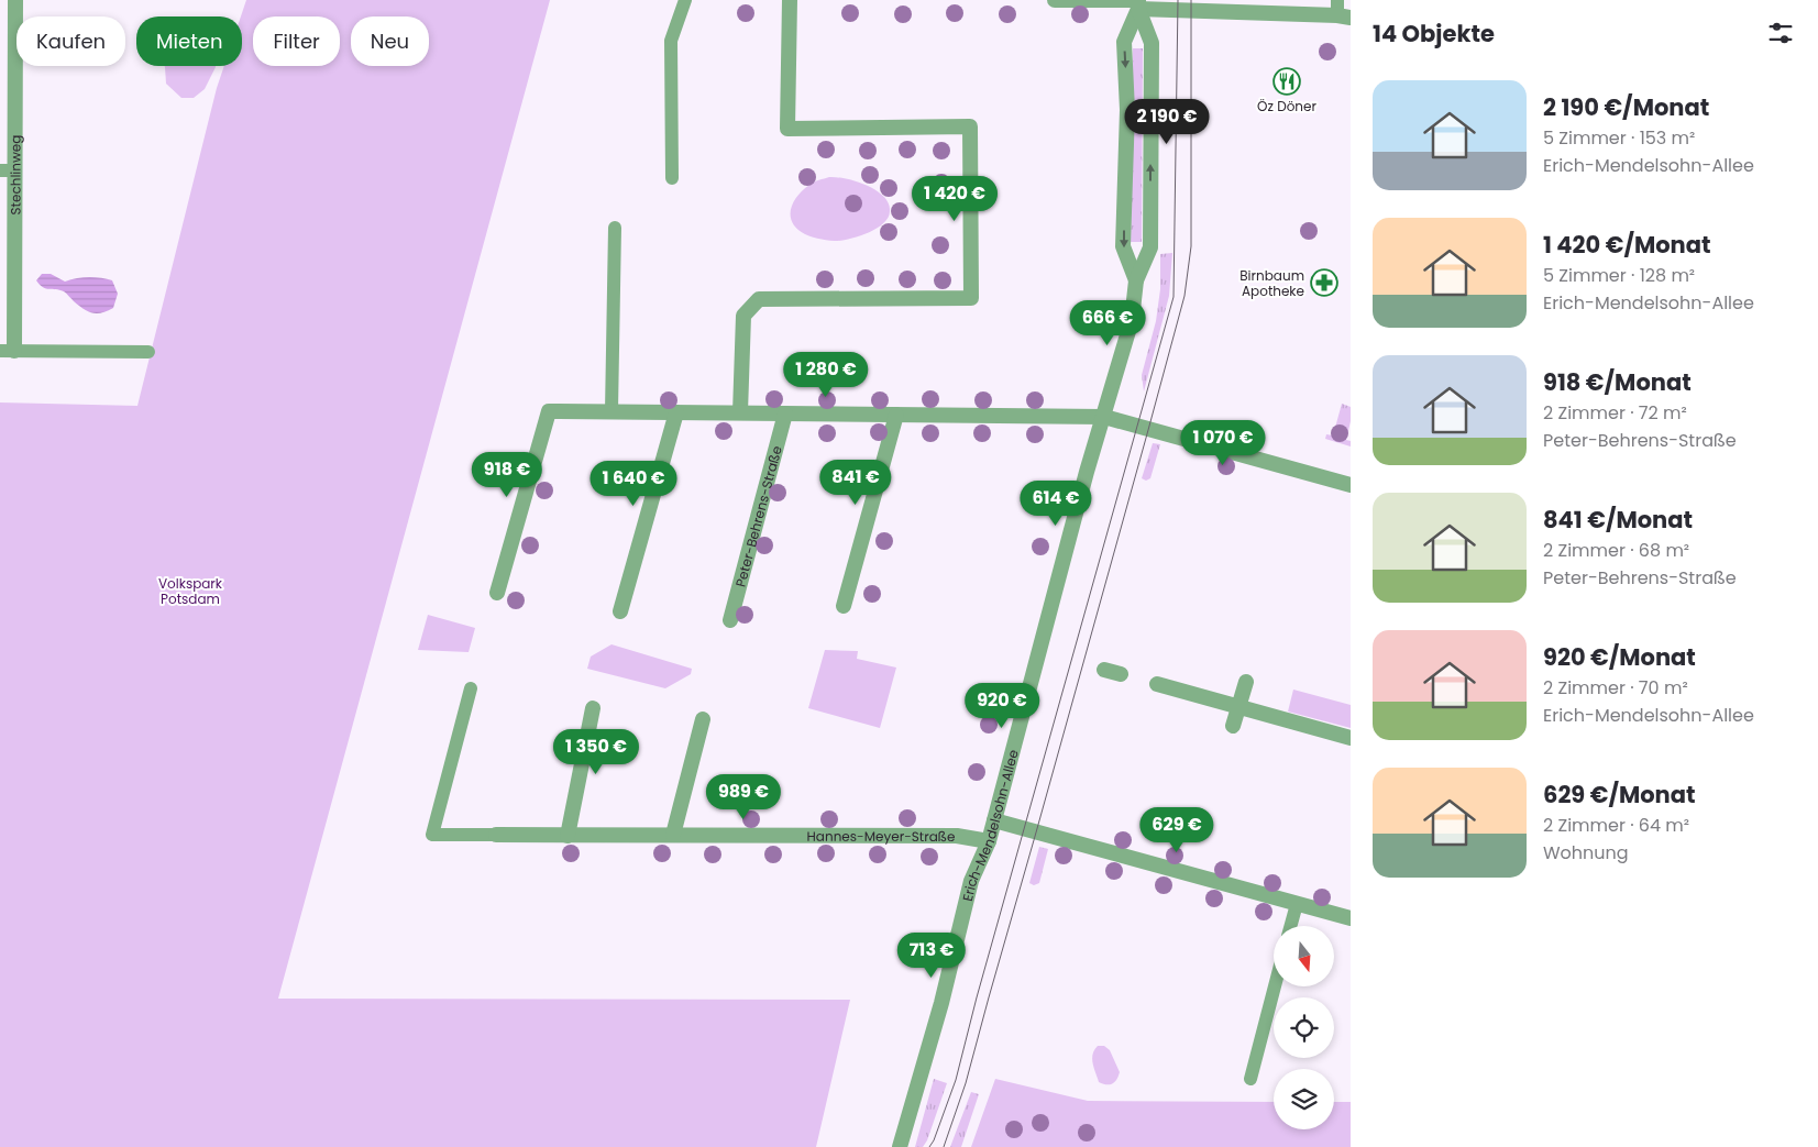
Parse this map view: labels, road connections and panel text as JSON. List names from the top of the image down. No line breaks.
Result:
{"streets":{"street":["Stechlinweg","Peter-Behrens-Straße","Erich-Mendelsohn-Allee","Hannes-Meyer-Straße"]},"crossings":[["Erich-Mendelsohn-Allee","Hannes-Meyer-Straße"]],"parks":["Volkspark Potsdam"],"places":{"restaurant":["Öz Döner"],"pharmacy":["Birnbaum Apotheke"]},"north":"bottom","page":{"heading":"14 Objekte","chip":["Kaufen","Mieten","Filter","Neu"],"list":[{"name":"2 190 €/Monat","note":"5 Zimmer · 153 m² · Erich-Mendelsohn-Allee"},{"name":"1 420 €/Monat","note":"5 Zimmer · 128 m² · Erich-Mendelsohn-Allee"},{"name":"918 €/Monat","note":"2 Zimmer · 72 m² · Peter-Behrens-Straße"},{"name":"841 €/Monat","note":"2 Zimmer · 68 m² · Peter-Behrens-Straße"},{"name":"920 €/Monat","note":"2 Zimmer · 70 m² · Erich-Mendelsohn-Allee"},{"name":"629 €/Monat","note":"2 Zimmer · 64 m² · Wohnung"}],"price":["2 190 €","1 420 €","666 €","1 280 €","1 070 €","918 €","841 €","1 640 €","614 €","920 €","1 350 €","989 €","629 €","713 €"]}}
